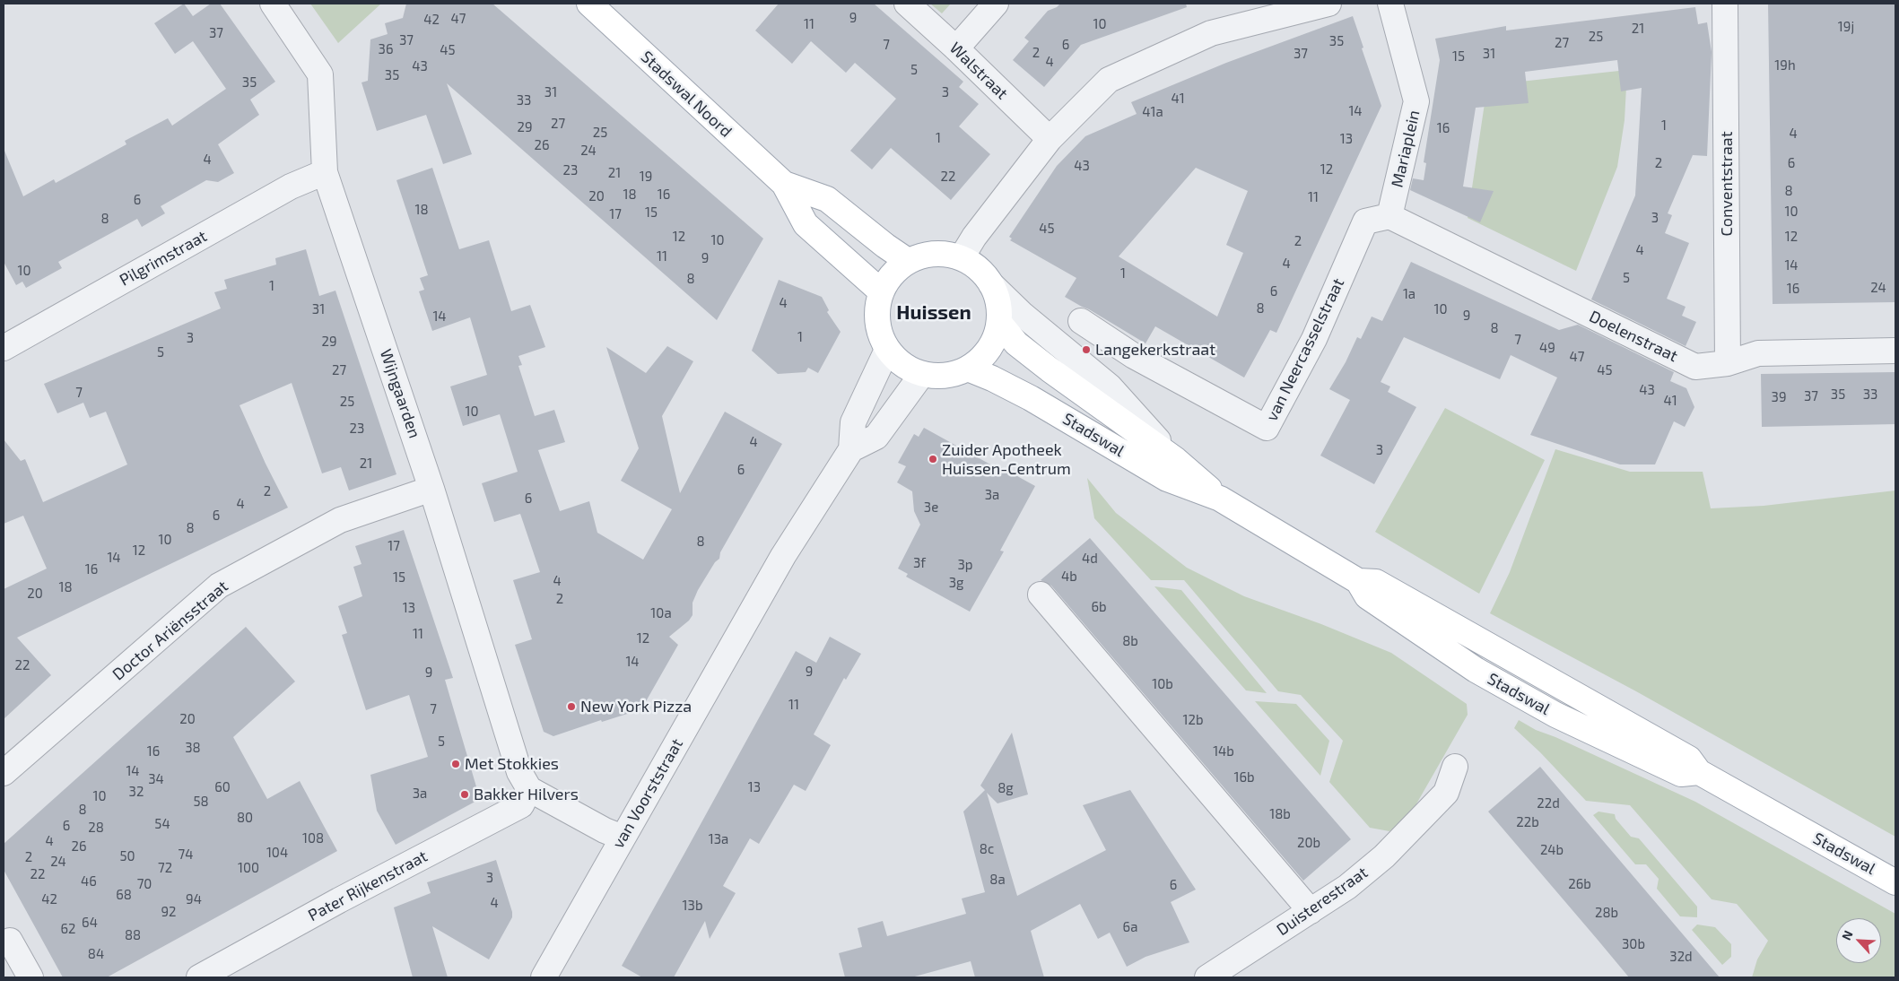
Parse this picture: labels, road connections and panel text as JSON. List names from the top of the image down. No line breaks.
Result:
{"streets":{"main road":["Stadswal Noord","Stadswal"],"street":["Walstraat","Mariaplein","Conventstraat","Pilgrimstraat","Doelenstraat","van Neercasselstraat","Wijngaarden","Doctor Ariënsstraat","van Voorststraat","Pater Rijkenstraat","Duisterestraat"]},"crossings":[["Stadswal Noord","Stadswal"],["Stadswal Noord","van Voorststraat"],["Mariaplein","Doelenstraat"],["Mariaplein","van Neercasselstraat"],["Conventstraat","Doelenstraat"],["Pilgrimstraat","Wijngaarden"],["Doelenstraat","van Neercasselstraat"],["Wijngaarden","Doctor Ariënsstraat"],["Wijngaarden","Pater Rijkenstraat"],["Stadswal","van Voorststraat"]],"districts":["Huissen"],"places":["Langekerkstraat","Zuider Apotheek Huissen-Centrum","New York Pizza","Met Stokkies","Bakker Hilvers"],"house_numbers":["9","47","42","11","10","19j","21","37","25","37","35","27","7","6","36","45","2","37","31","15","4","19h","43","5","35","35","31","3","41","33","14","41a","27","1","29","16","25","4","1","13","26","24","4","2","6","43","12","23","21","19","22","8","18","16","20","11","6","18","10","15","17","3","8","45","12","12","10","2","4","11","9","4","14","10","1","5","8","1","24","16","6","1a","4","8","31","10","9","14","8","1","3","7","29","49","5","47","27","45","43","7","35","33","37","39","41","25","10","23","4","3","21","6","2","3a","6","4","3e","6","8","10","8","17","12","14","4d","3f","3p","16","4b","15","4","3g","18","20","2","6b","13","10a","11","12","8b","14","22","9","9","10b","11","7","20","12b","5","38","16","14b","14","16b","34","60","13","8g","32","3a","10","58","22d","8","18b","80","22b","54","6","28","108","13a","4","20b","26","8c","24b","104","74","50","2","24","72","100","22","3","8a","46","70","26b","6","68","42","94","4","13b","92","28b","64","6a","62","88","30b","84","32d"],"north":"top left"}
